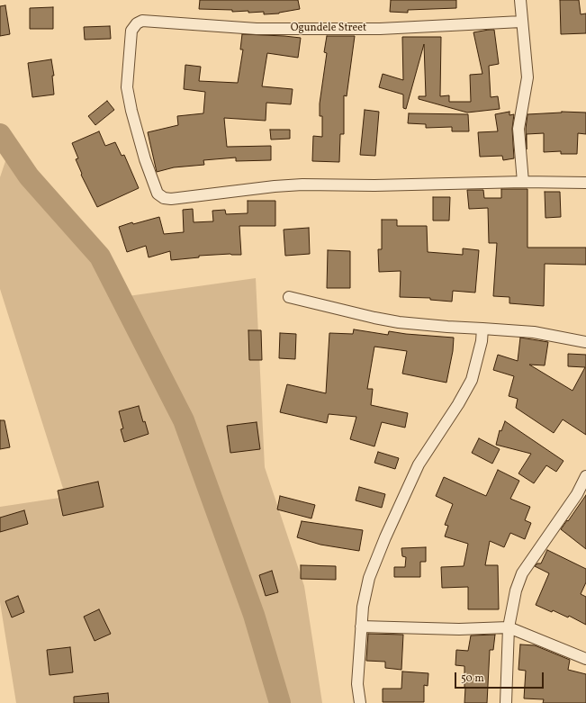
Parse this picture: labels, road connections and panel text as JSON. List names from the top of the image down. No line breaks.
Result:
{"streets":{"street":["Ogundele Street"]},"scale_bar":"50 m"}
